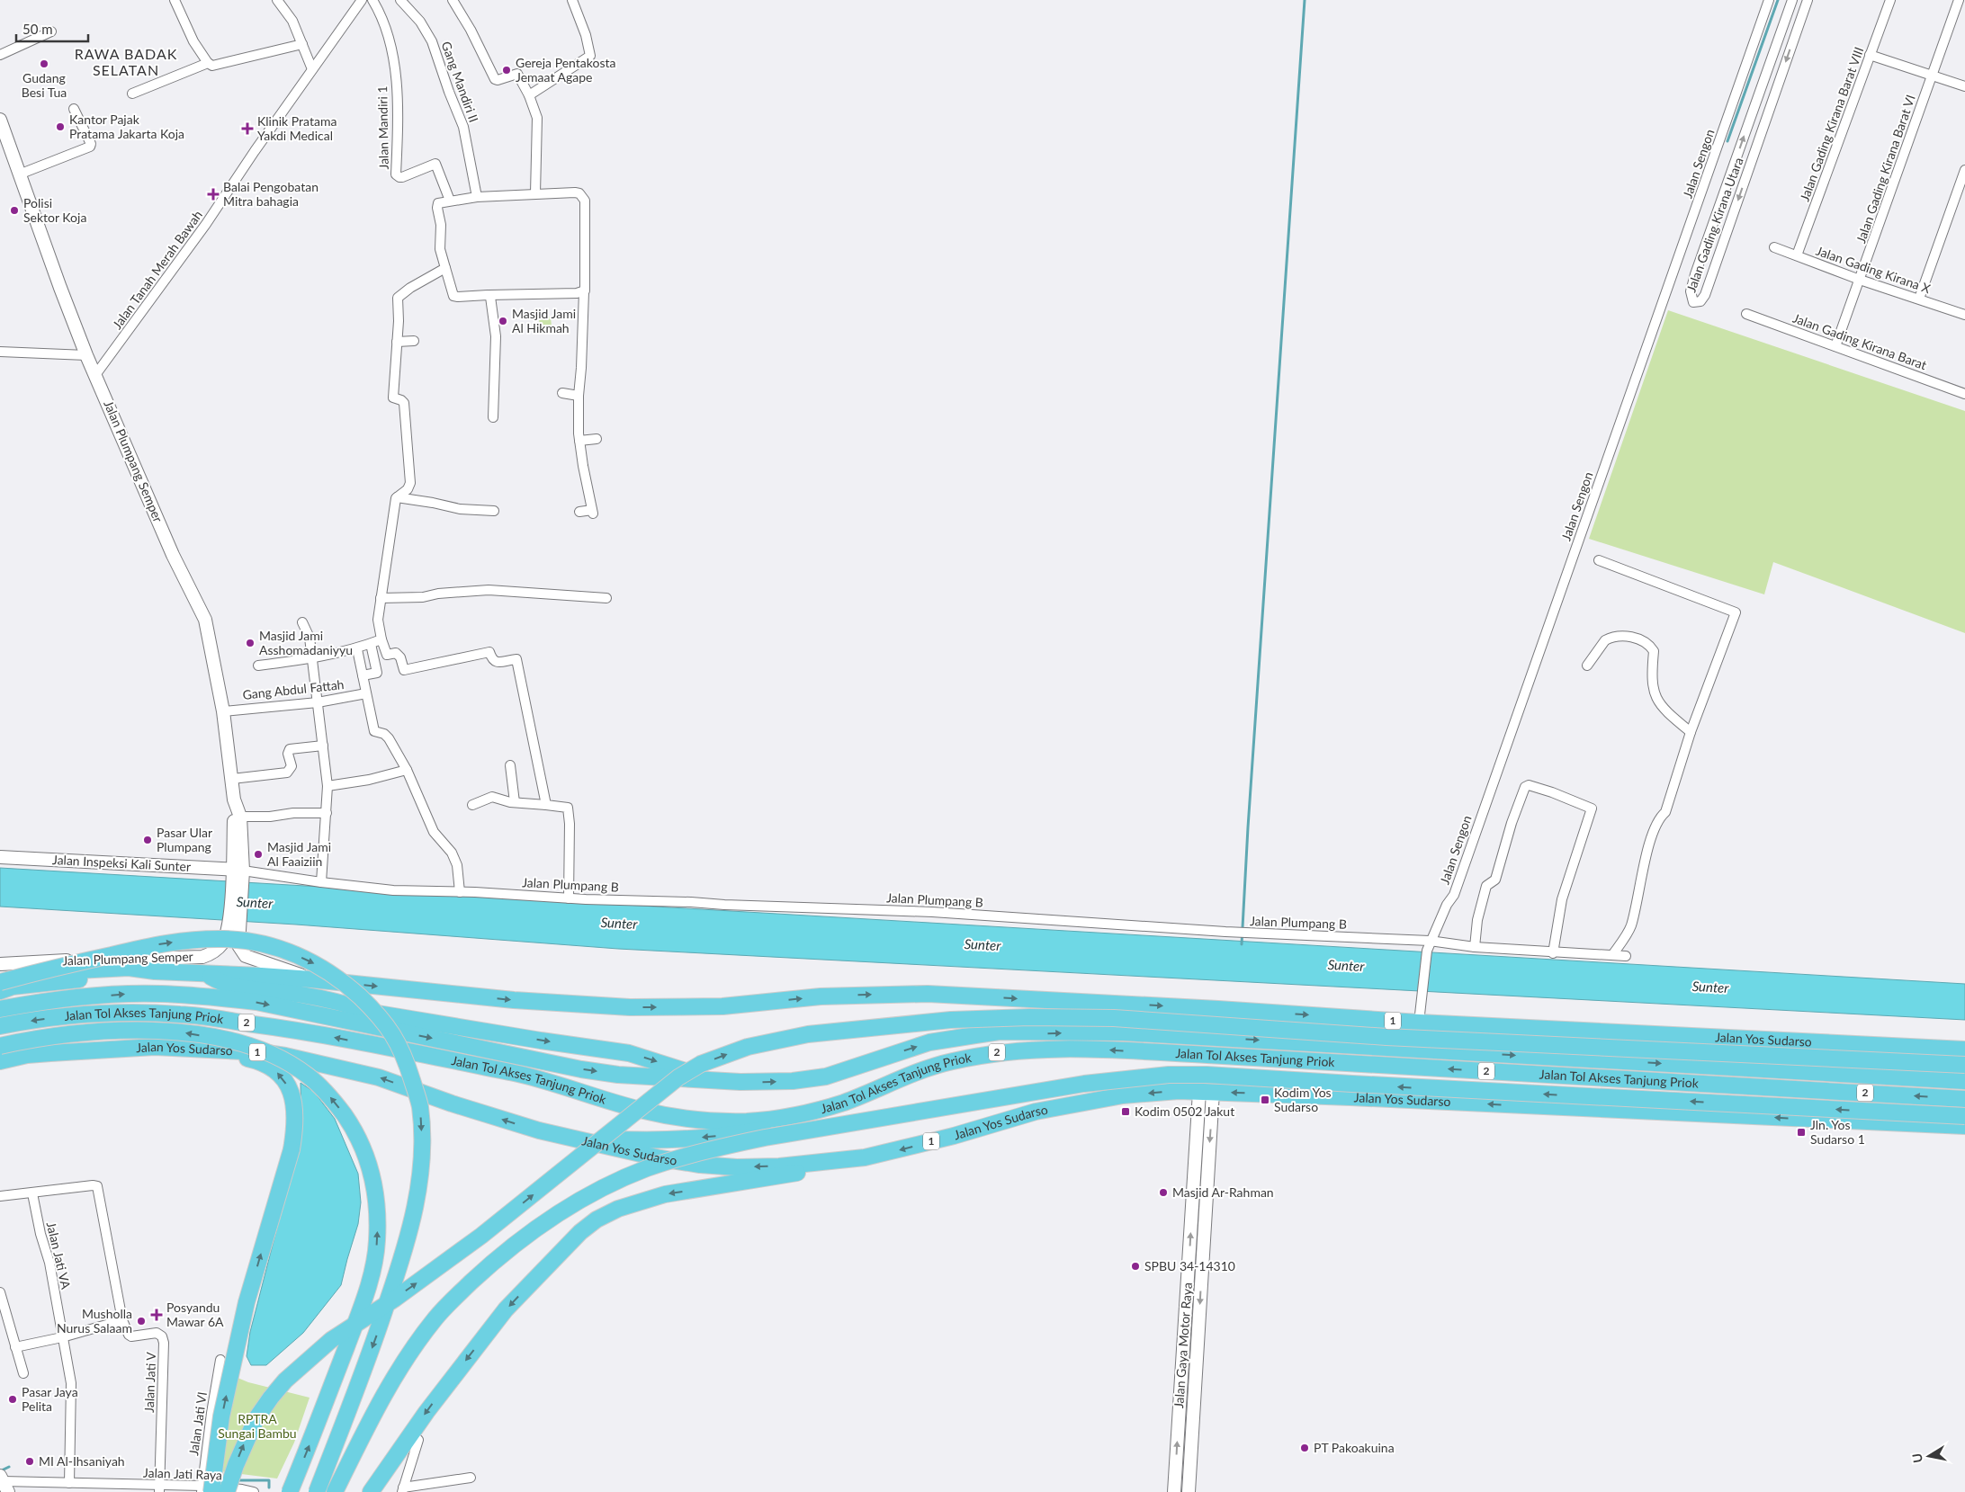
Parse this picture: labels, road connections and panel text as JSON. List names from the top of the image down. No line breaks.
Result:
{"streets":{"highway":["Jalan Tol Akses Tanjung Priok","1","2","Jalan Yos Sudarso"],"main road":["Jalan Plumpang Semper","Jalan Inspeksi Kali Sunter","Jalan Gaya Motor Raya"],"street":["Gang Mandiri II","Jalan Gading Kirana Barat VIII","Jalan Mandiri 1","Jalan Sengon","Jalan Gading Kirana Barat VI","Jalan Gading Kirana Utara","Jalan Tanah Merah Bawah","Jalan Gading Kirana X","Jalan Gading Kirana Barat","Gang Abdul Fattah","Jalan Plumpang B","Jalan Jati VA","Jalan Jati V","Jalan Jati VI","Jalan Jati Raya"]},"crossings":[["Jalan Gading Kirana Barat VIII","Jalan Gading Kirana X"],["Jalan Sengon","Jalan Plumpang B"],["Jalan Sengon","Jalan Yos Sudarso"],["Jalan Gading Kirana Barat VI","Jalan Gading Kirana X"],["Jalan Gading Kirana Barat VI","Jalan Gading Kirana Barat"],["Jalan Tanah Merah Bawah","Jalan Plumpang Semper"],["Jalan Plumpang Semper","Gang Abdul Fattah"],["Jalan Plumpang Semper","Jalan Inspeksi Kali Sunter"],["Jalan Plumpang Semper","Jalan Plumpang B"],["Jalan Plumpang Semper","Jalan Yos Sudarso"],["Jalan Inspeksi Kali Sunter","Jalan Plumpang B"],["Jalan Yos Sudarso","Jalan Gaya Motor Raya"],["Jalan Jati VA","Jalan Jati V"],["Jalan Jati VA","Jalan Jati Raya"],["Jalan Jati V","Jalan Jati Raya"],["Jalan Jati VI","Jalan Jati Raya"]],"districts":["RAWA BADAK SELATAN"],"water":["Sunter"],"parks":["RPTRA Sungai Bambu"],"places":{"other":["Gudang Besi Tua","Gereja Pentakosta Jemaat Agape","Kantor Pajak Pratama Jakarta Koja","Polisi Sektor Koja","Masjid Jami Al Hikmah","Masjid Jami Asshomadaniyyu","Pasar Ular Plumpang","Masjid Jami Al Faaiziin","Masjid Ar-Rahman","SPBU 34-14310","Musholla Nurus Salaam","Pasar Jaya Pelita","PT Pakoakuina","MI Al-Ihsaniyah"],"health":["Klinik Pratama Yakdi Medical","Balai Pengobatan Mitra bahagia","Posyandu Mawar 6A"],"transit":["Kodim Yos Sudarso","Kodim 0502 Jakut","Jln. Yos Sudarso 1"]},"scale_bar":"50 m","north":"left"}
